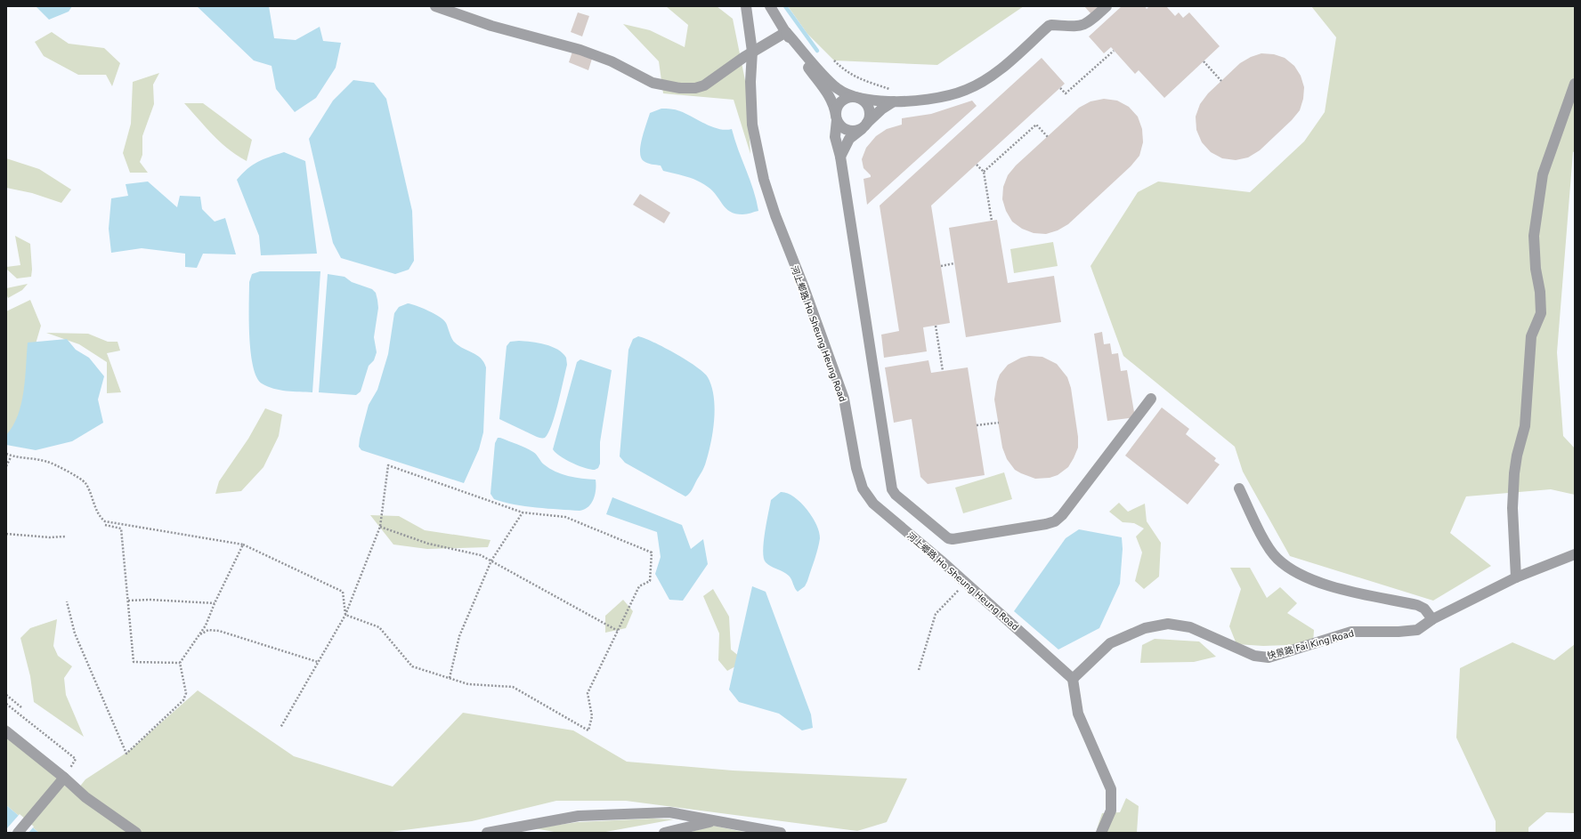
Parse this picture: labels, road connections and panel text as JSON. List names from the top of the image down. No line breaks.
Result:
{"streets":{"street":["河上鄉路 Ho Sheung Heung Road","快景路 Fai King Road"]},"crossings":[["河上鄉路 Ho Sheung Heung Road","快景路 Fai King Road"]]}
